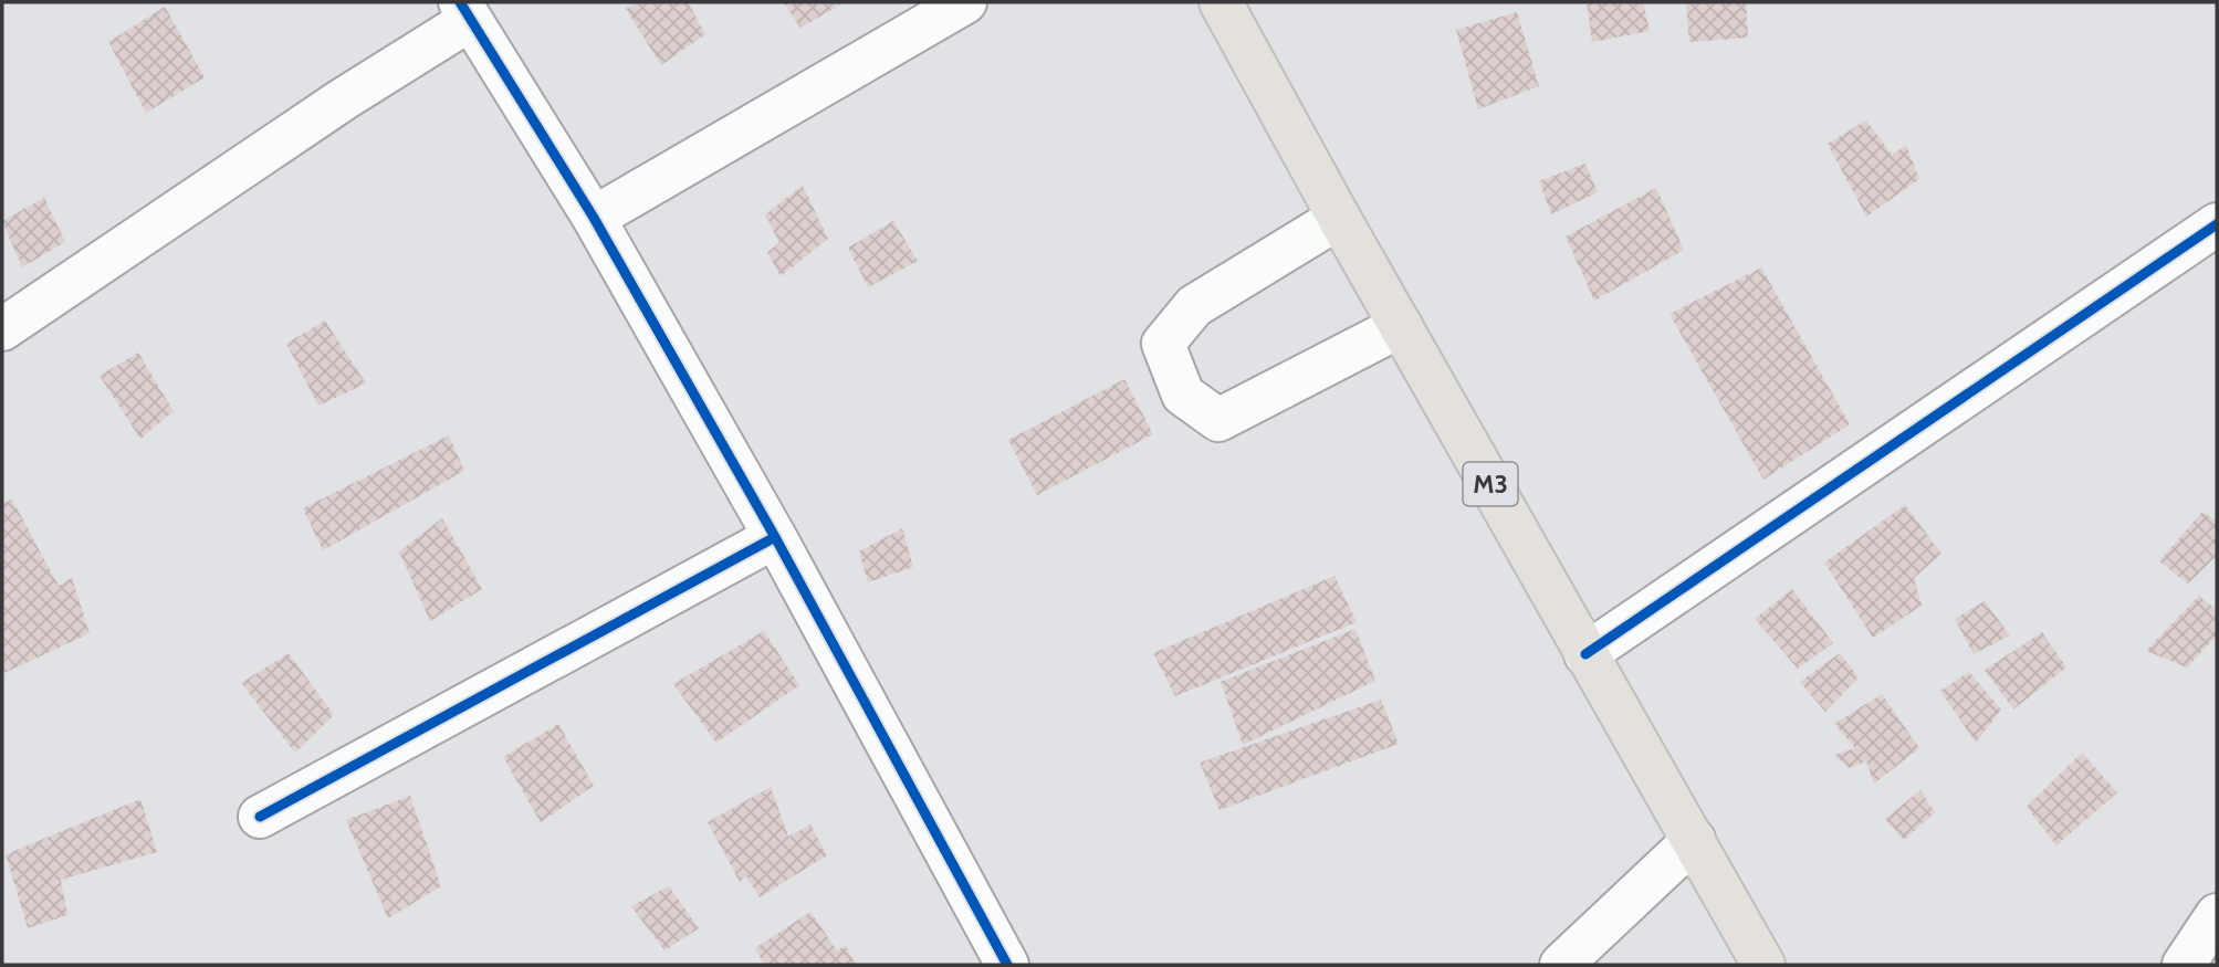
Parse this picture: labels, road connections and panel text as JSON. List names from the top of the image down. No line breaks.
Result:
{"streets":{"main road":["M3"]}}
